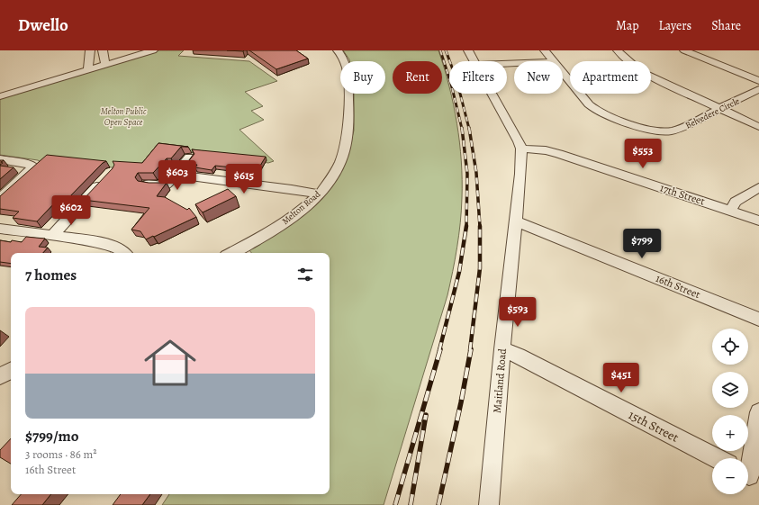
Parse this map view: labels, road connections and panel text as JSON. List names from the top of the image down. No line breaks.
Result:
{"streets":{"street":["Belvedere Circle","17th Street","Melton Road","16th Street","Maitland Road","15th Street"]},"crossings":[["17th Street","Maitland Road"],["16th Street","Maitland Road"],["Maitland Road","15th Street"]],"parks":["Melton Public Open Space"],"page":{"header":"Dwello","nav":["Map","Layers","Share"],"chip":["Buy","Rent","Filters","New","Apartment"],"price":["$553","$603","$615","$602","$799","$593","$451"],"heading":"7 homes","list":[{"name":"$799/mo","note":"3 rooms · 86 m² · 16th Street"}],"map_buttons":["+","−"]}}
